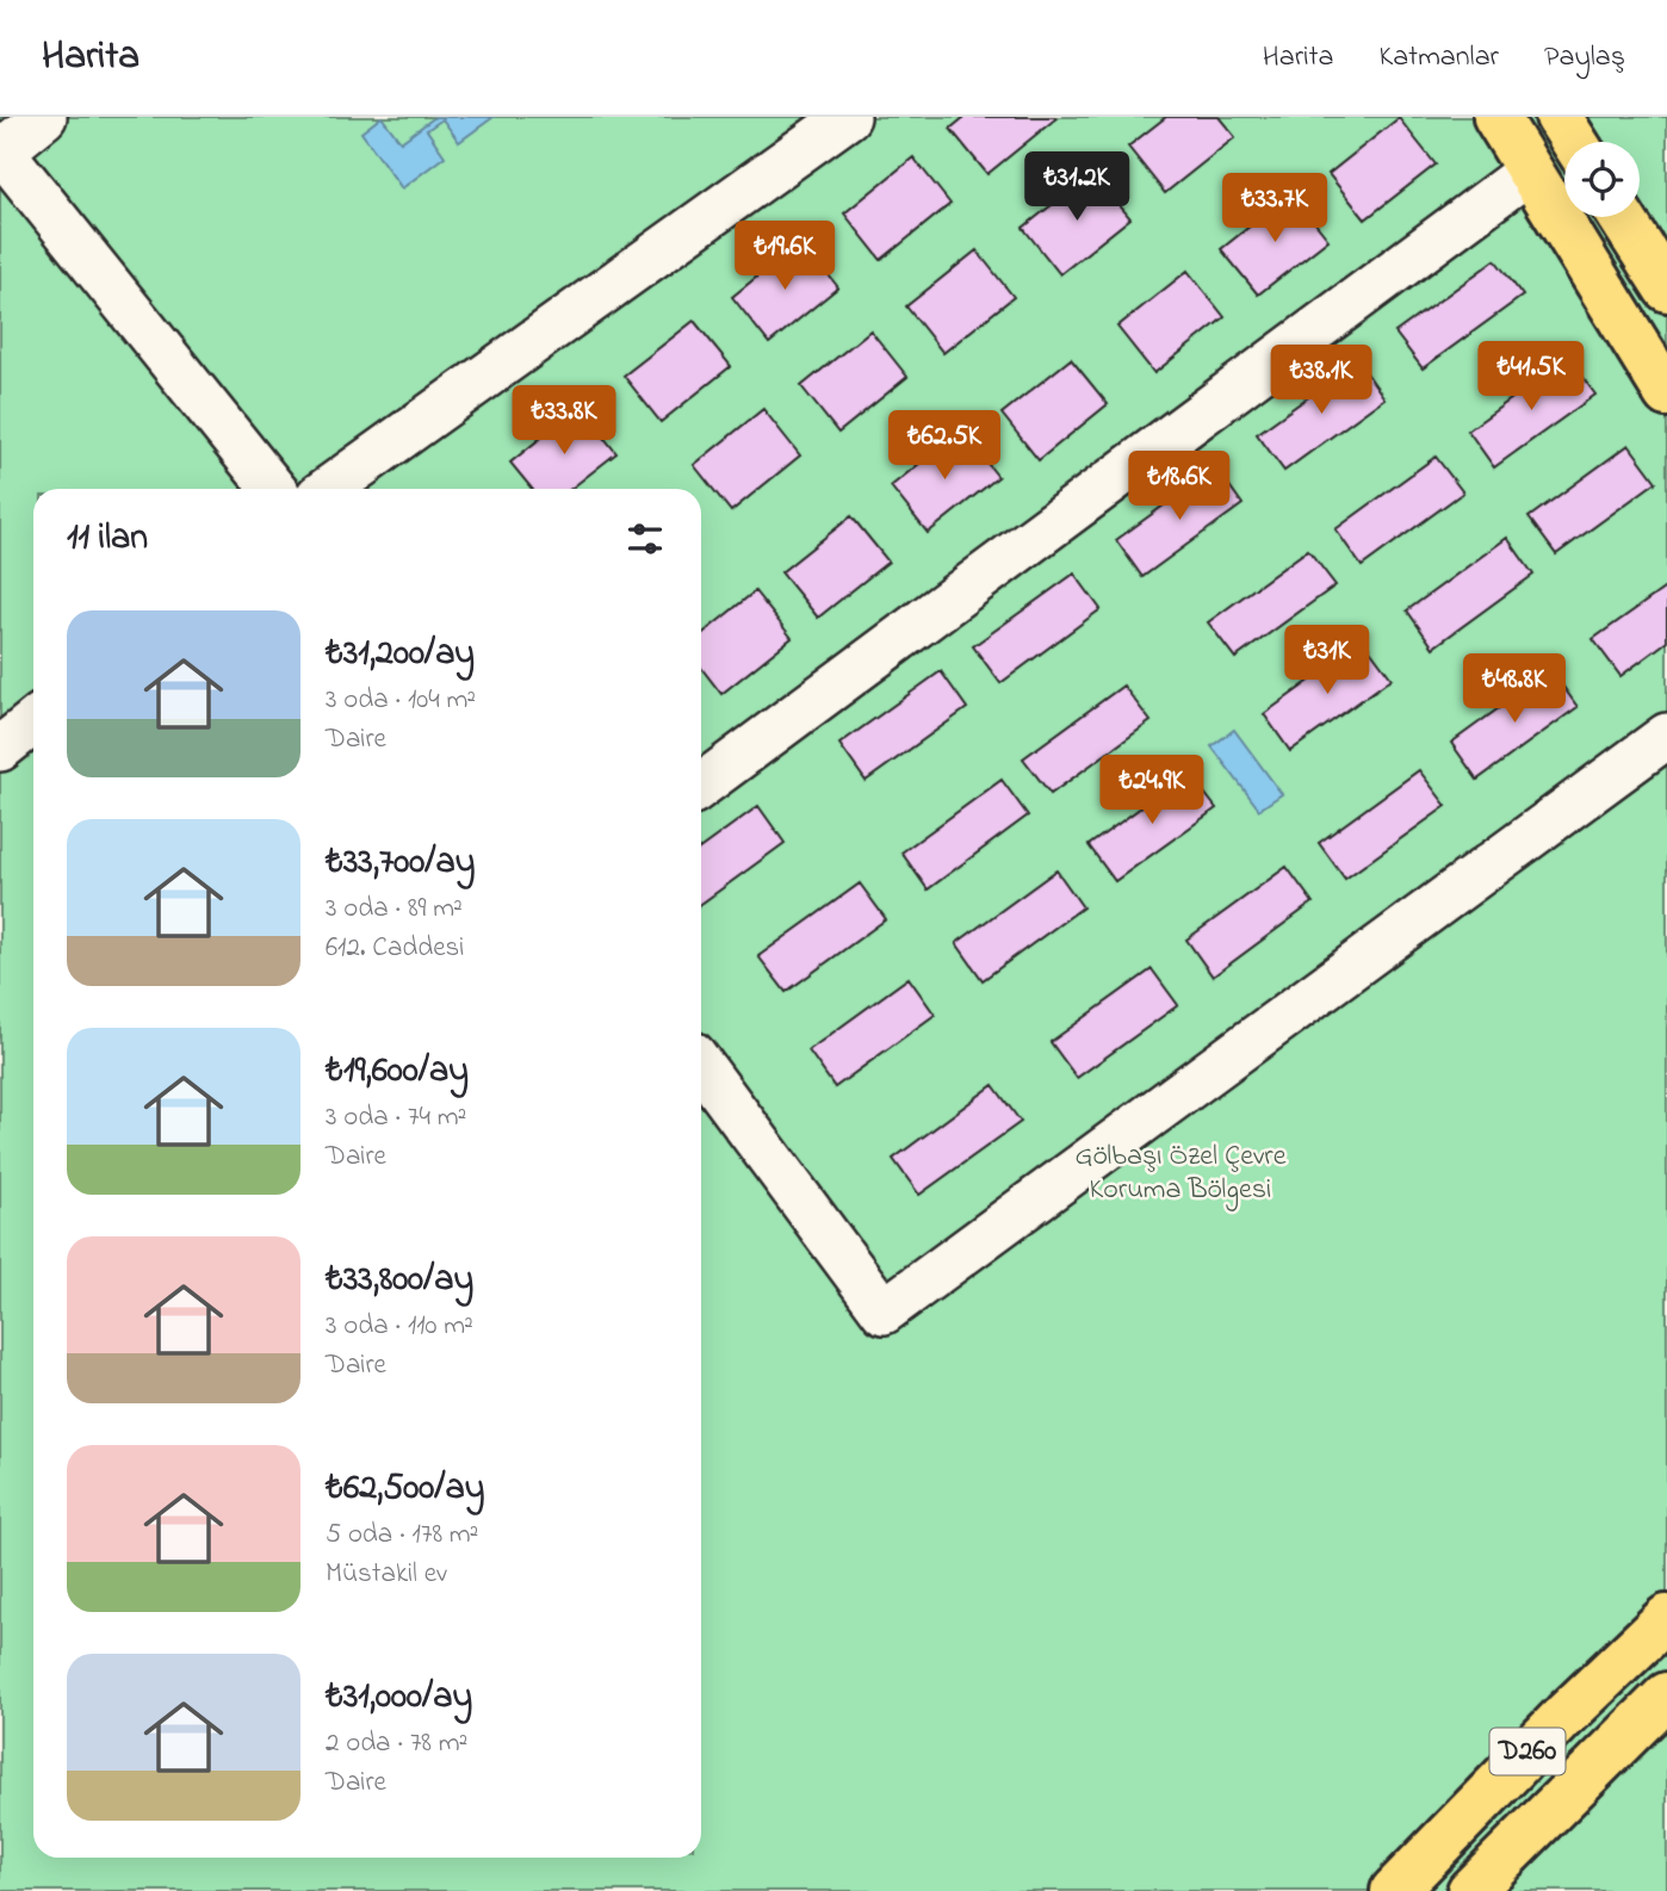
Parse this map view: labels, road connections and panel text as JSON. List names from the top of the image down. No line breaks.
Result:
{"streets":{"main road":["D260"]},"parks":["Gölbaşı Özel Çevre Koruma Bölgesi"],"page":{"header":"Harita","nav":["Harita","Katmanlar","Paylaş"],"price":["₺31.2K","₺33.7K","₺19.6K","₺41.5K","₺38.1K","₺33.8K","₺62.5K","₺18.6K","₺31K","₺48.8K","₺24.9K"],"heading":"11 ilan","list":[{"name":"₺31,200/ay","note":"3 oda · 104 m² · Daire"},{"name":"₺33,700/ay","note":"3 oda · 89 m² · 612. Caddesi"},{"name":"₺19,600/ay","note":"3 oda · 74 m² · Daire"},{"name":"₺33,800/ay","note":"3 oda · 110 m² · Daire"},{"name":"₺62,500/ay","note":"5 oda · 178 m² · Müstakil ev"},{"name":"₺31,000/ay","note":"2 oda · 78 m² · Daire"}]}}
